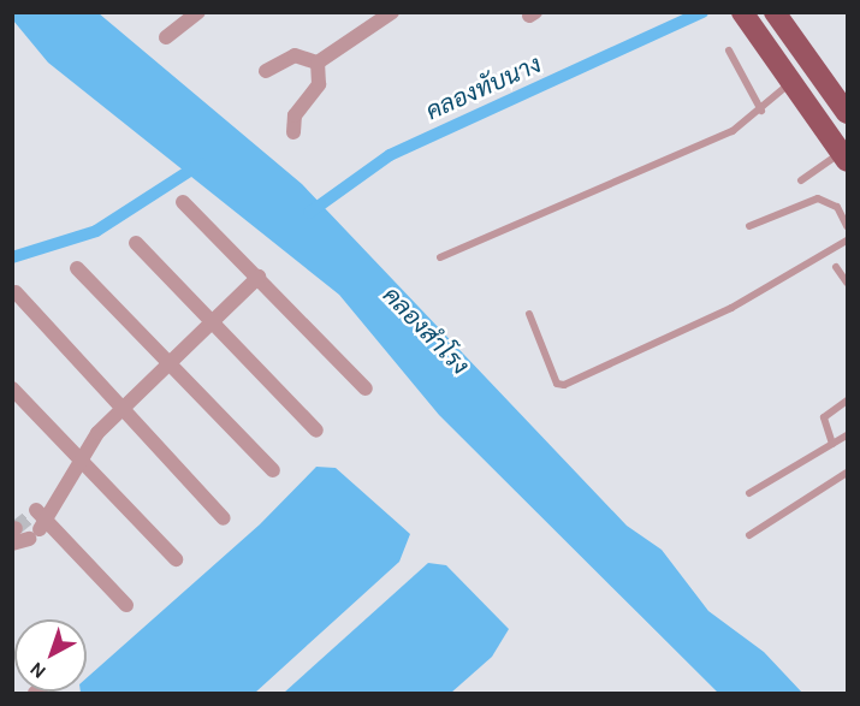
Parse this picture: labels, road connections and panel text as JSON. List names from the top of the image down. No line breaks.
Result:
{"water":["คลองทับนาง","คลองสำโรง"],"north":"bottom left"}
